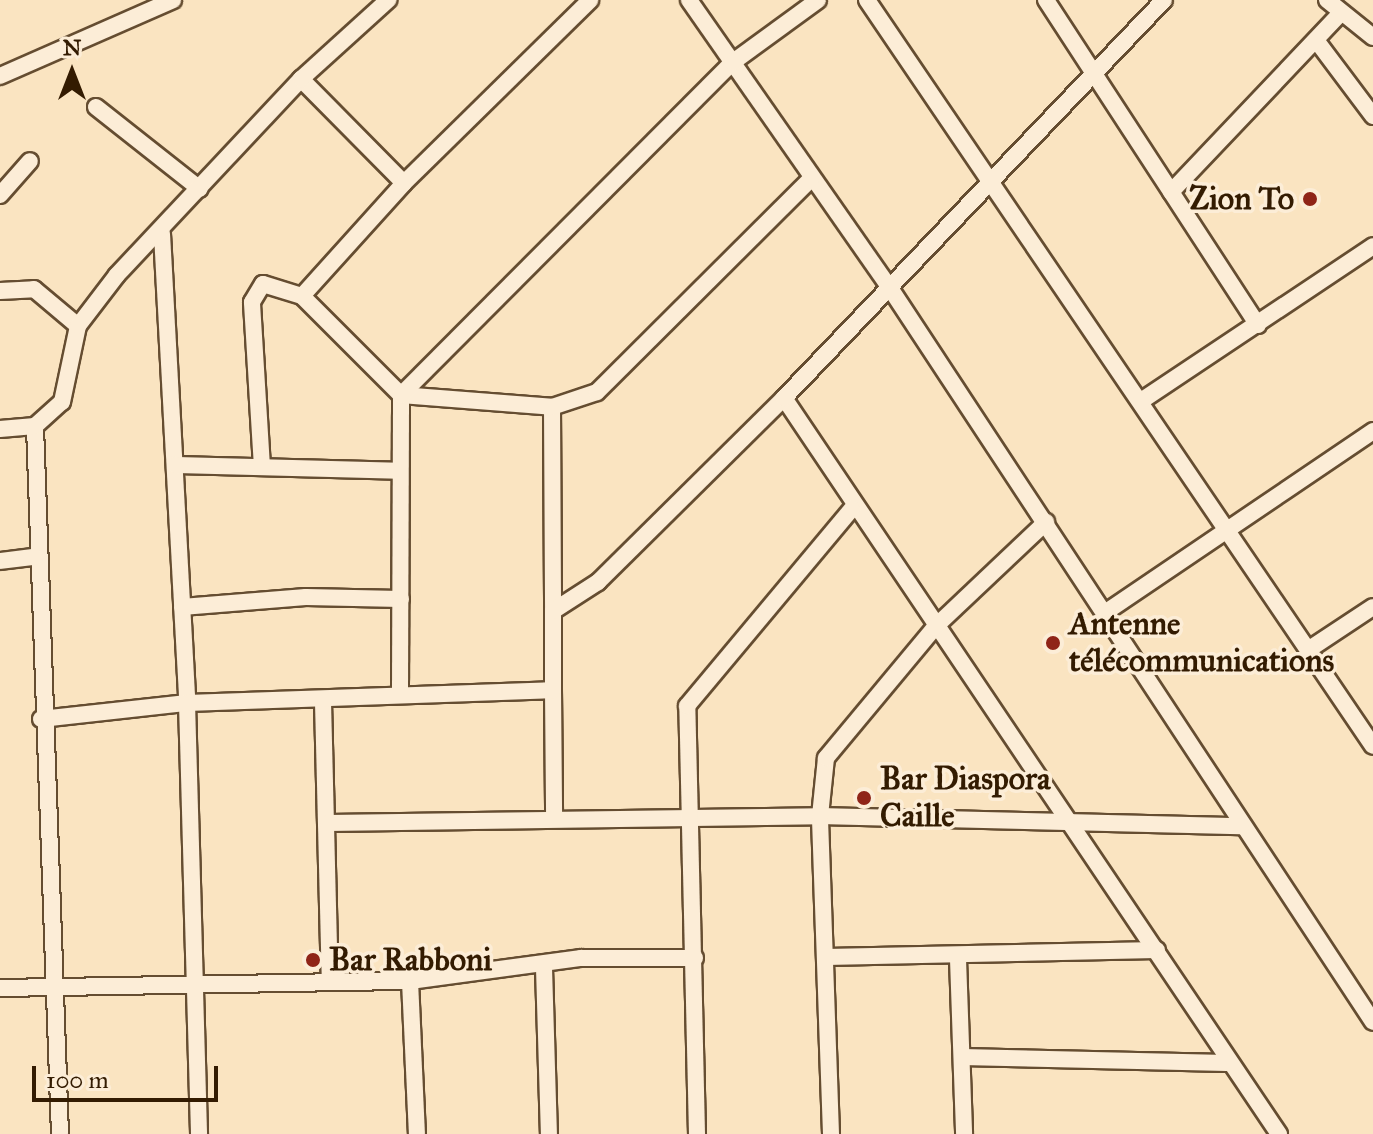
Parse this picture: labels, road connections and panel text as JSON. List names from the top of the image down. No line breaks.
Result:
{"places":["Zion To","Antenne télécommunications","Bar Diaspora Caille","Bar Rabboni"],"scale_bar":"100 m","north":"top"}
